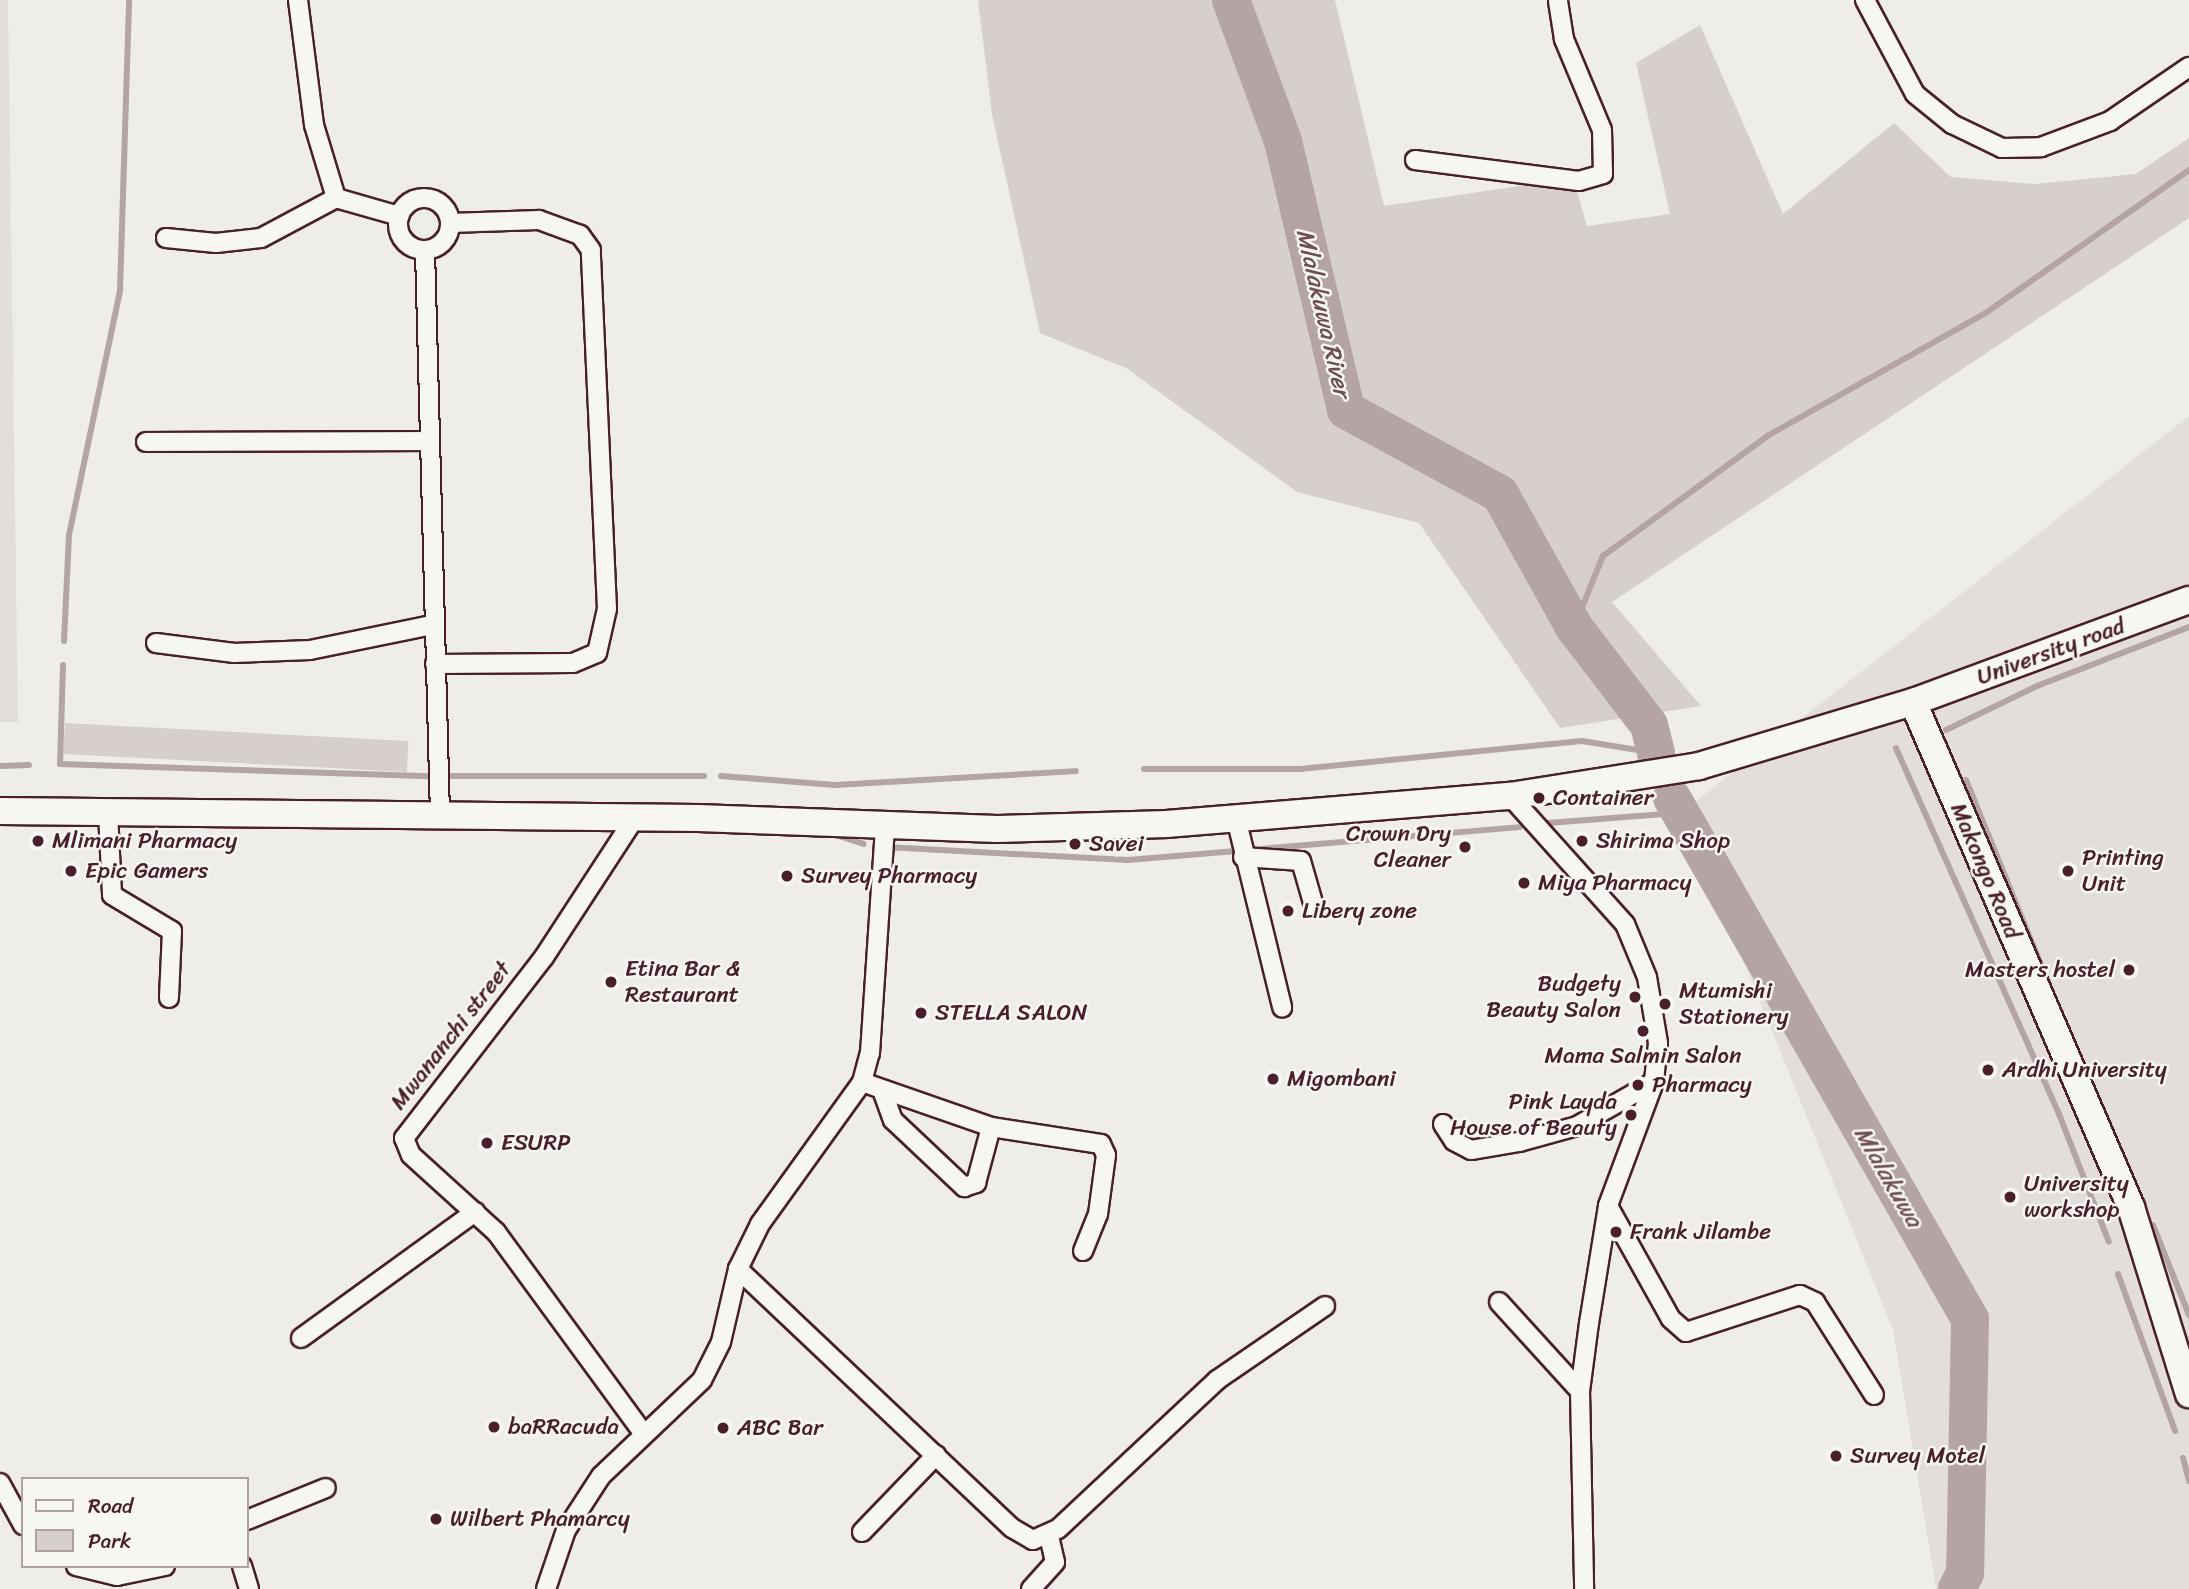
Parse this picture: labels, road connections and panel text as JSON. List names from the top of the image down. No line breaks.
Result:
{"streets":{"street":["University road","Makongo Road","Mwananchi street"]},"crossings":[["University road","Makongo Road"],["University road","Mwananchi street"]],"water":["Mlalakuwa River","Mlalakuwa"],"places":["Container","Mlimani Pharmacy","Shirima Shop","Savei","Crown Dry Cleaner","Epic Gamers","Printing Unit","Survey Pharmacy","Miya Pharmacy","Libery zone","Masters hostel","Etina Bar & Restaurant","Budgety Beauty Salon","Mtumishi Stationery","STELLA SALON","Mama Salmin Salon","Ardhi University","Migombani","Pharmacy","Pink Layda House of Beauty","ESURP","University workshop","Frank Jilambe","baRRacuda","ABC Bar","Survey Motel","Wilbert Phamarcy"],"legend":["Road","Park"]}
